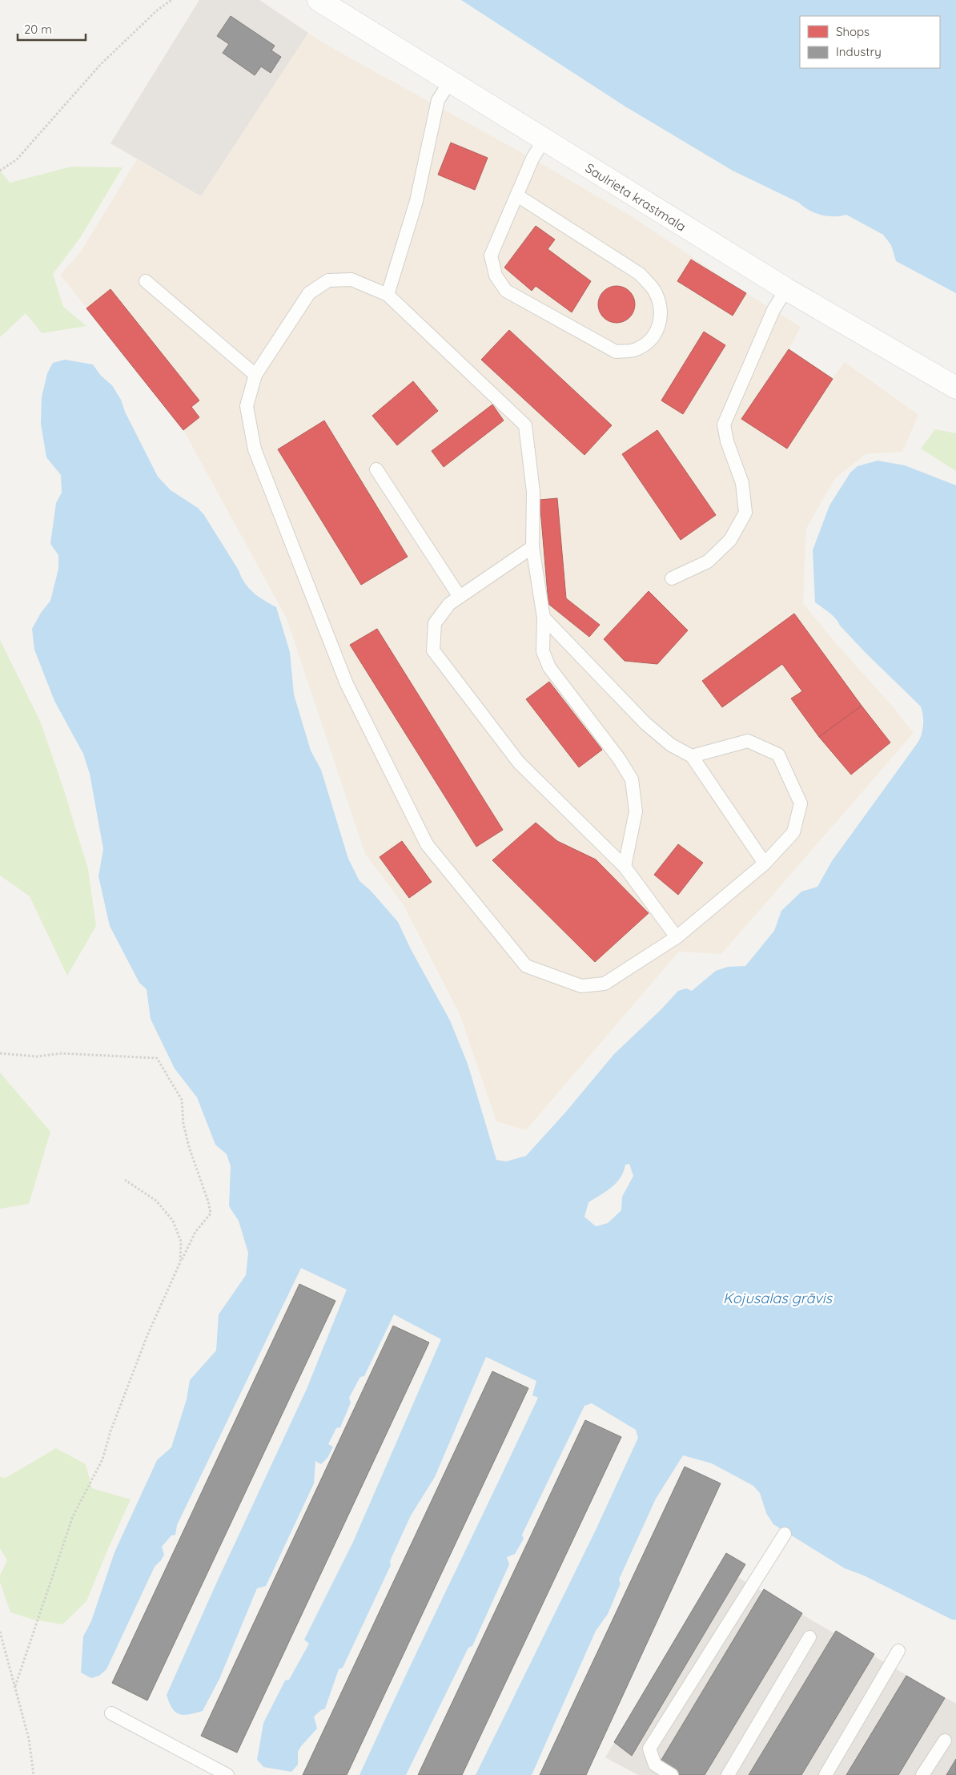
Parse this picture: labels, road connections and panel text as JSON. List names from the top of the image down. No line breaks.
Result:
{"streets":{"street":["Saulrieta krastmala"]},"water":["Kojusalas grāvis"],"legend":["Shops","Industry"],"scale_bar":"20 m"}
